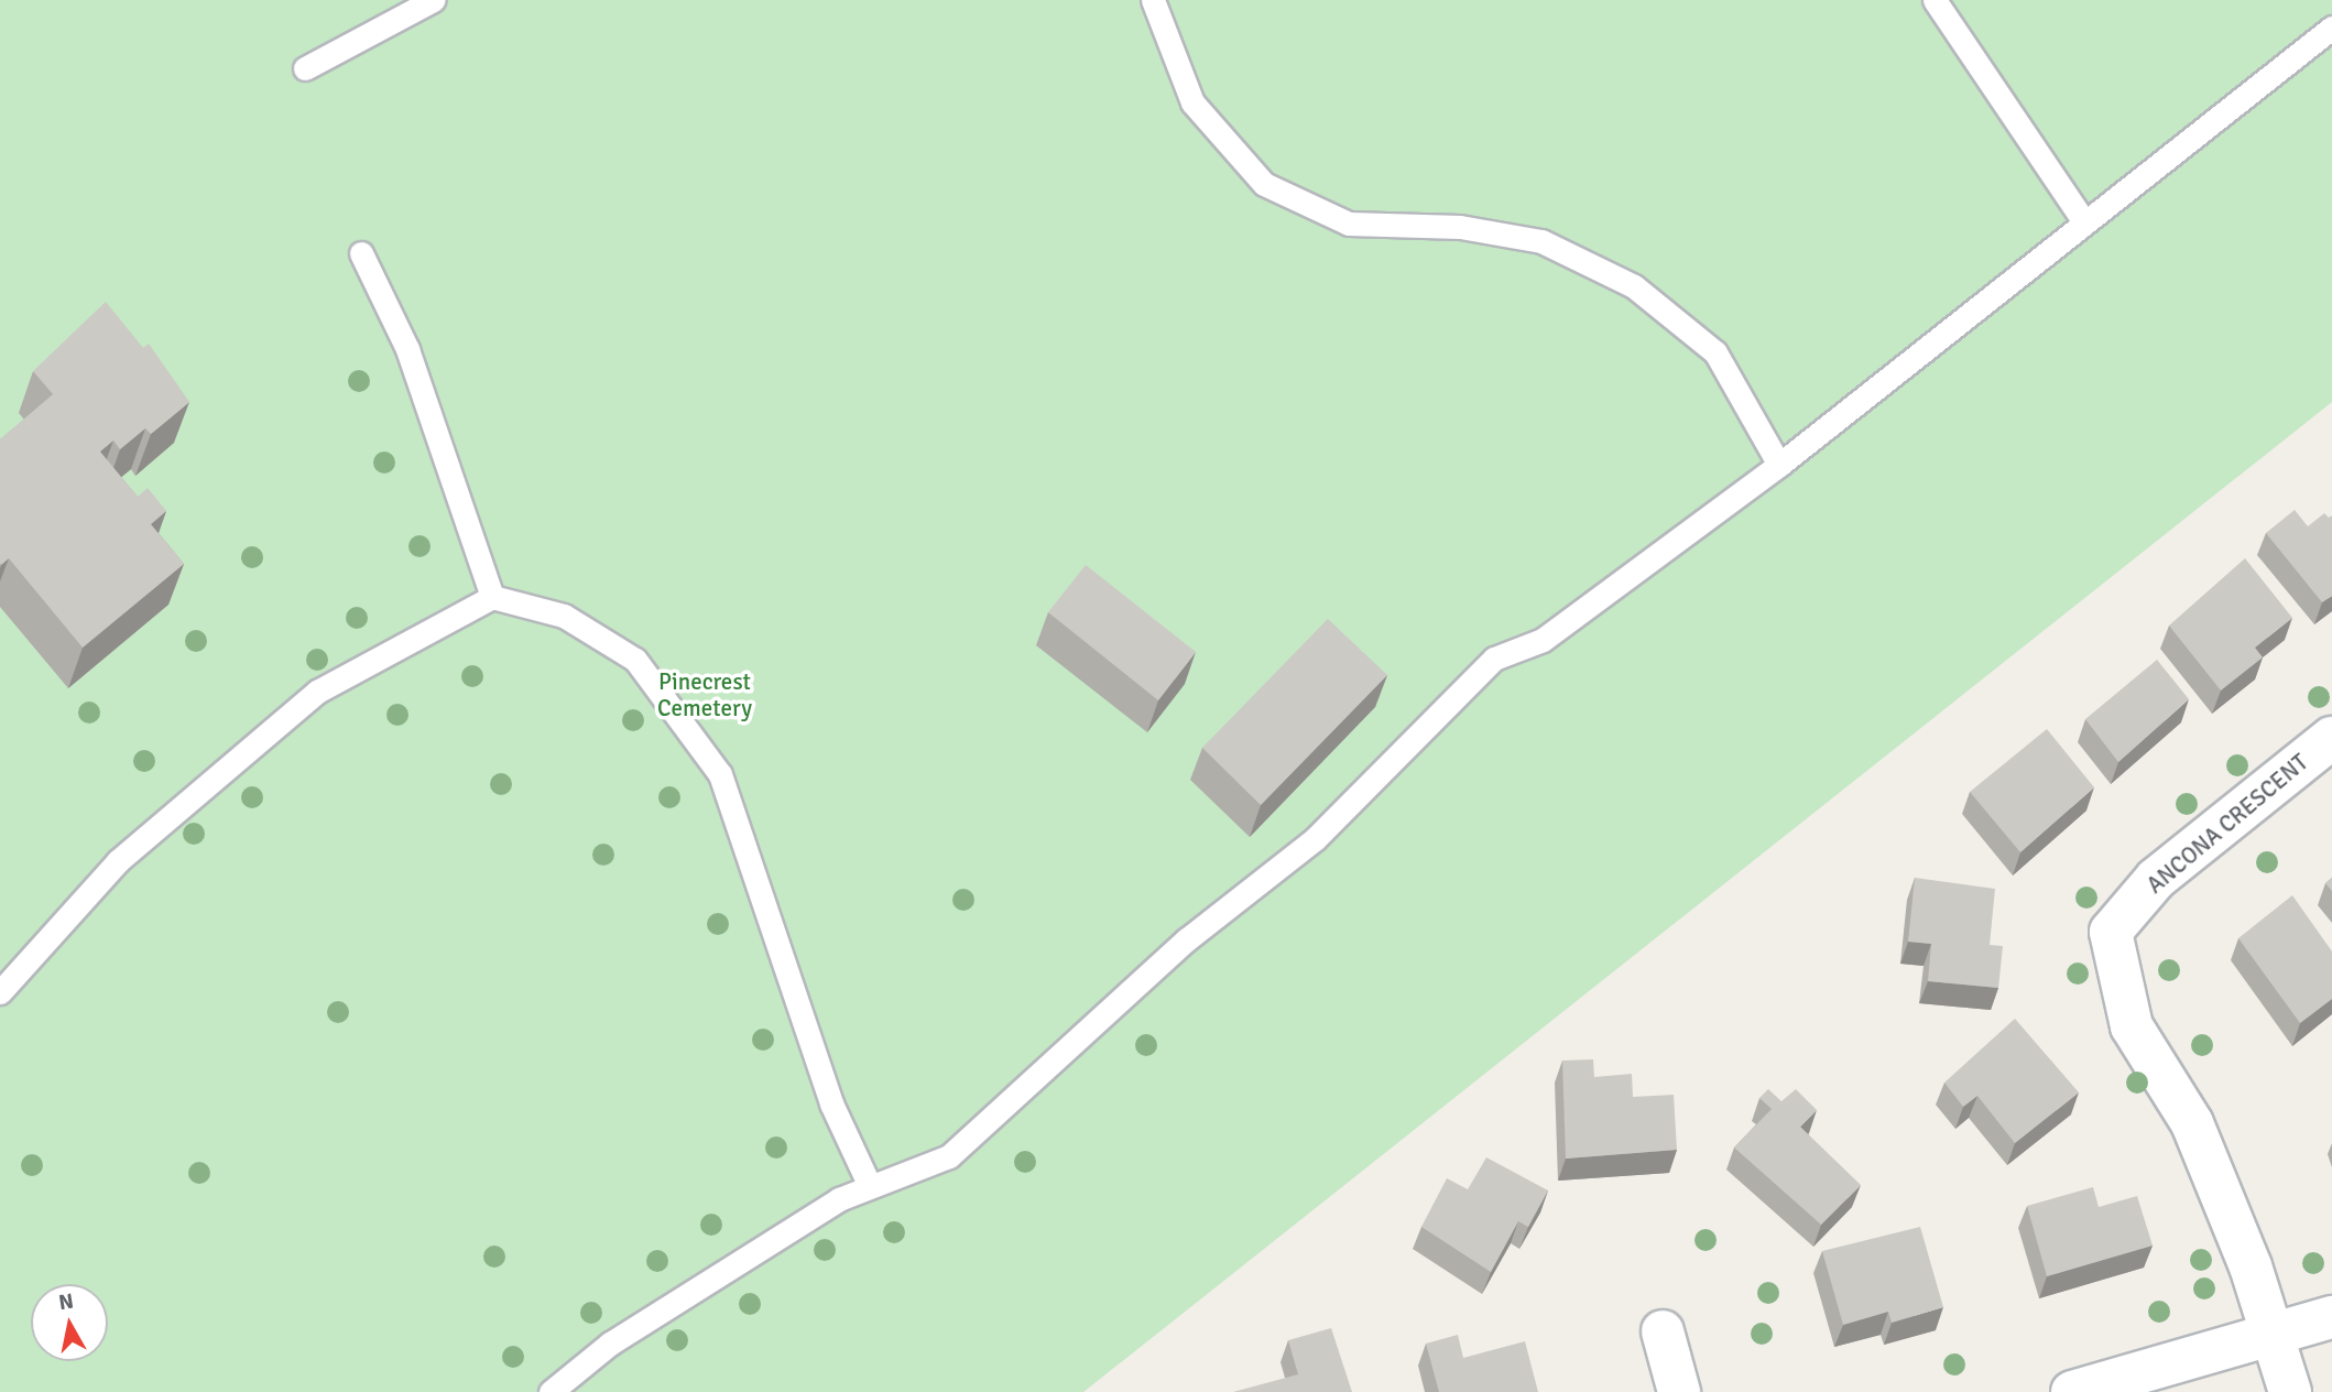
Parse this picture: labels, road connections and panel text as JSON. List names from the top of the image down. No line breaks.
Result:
{"streets":{"street":["ANCONA CRESCENT"]},"parks":["Pinecrest Cemetery"],"north":"top"}
